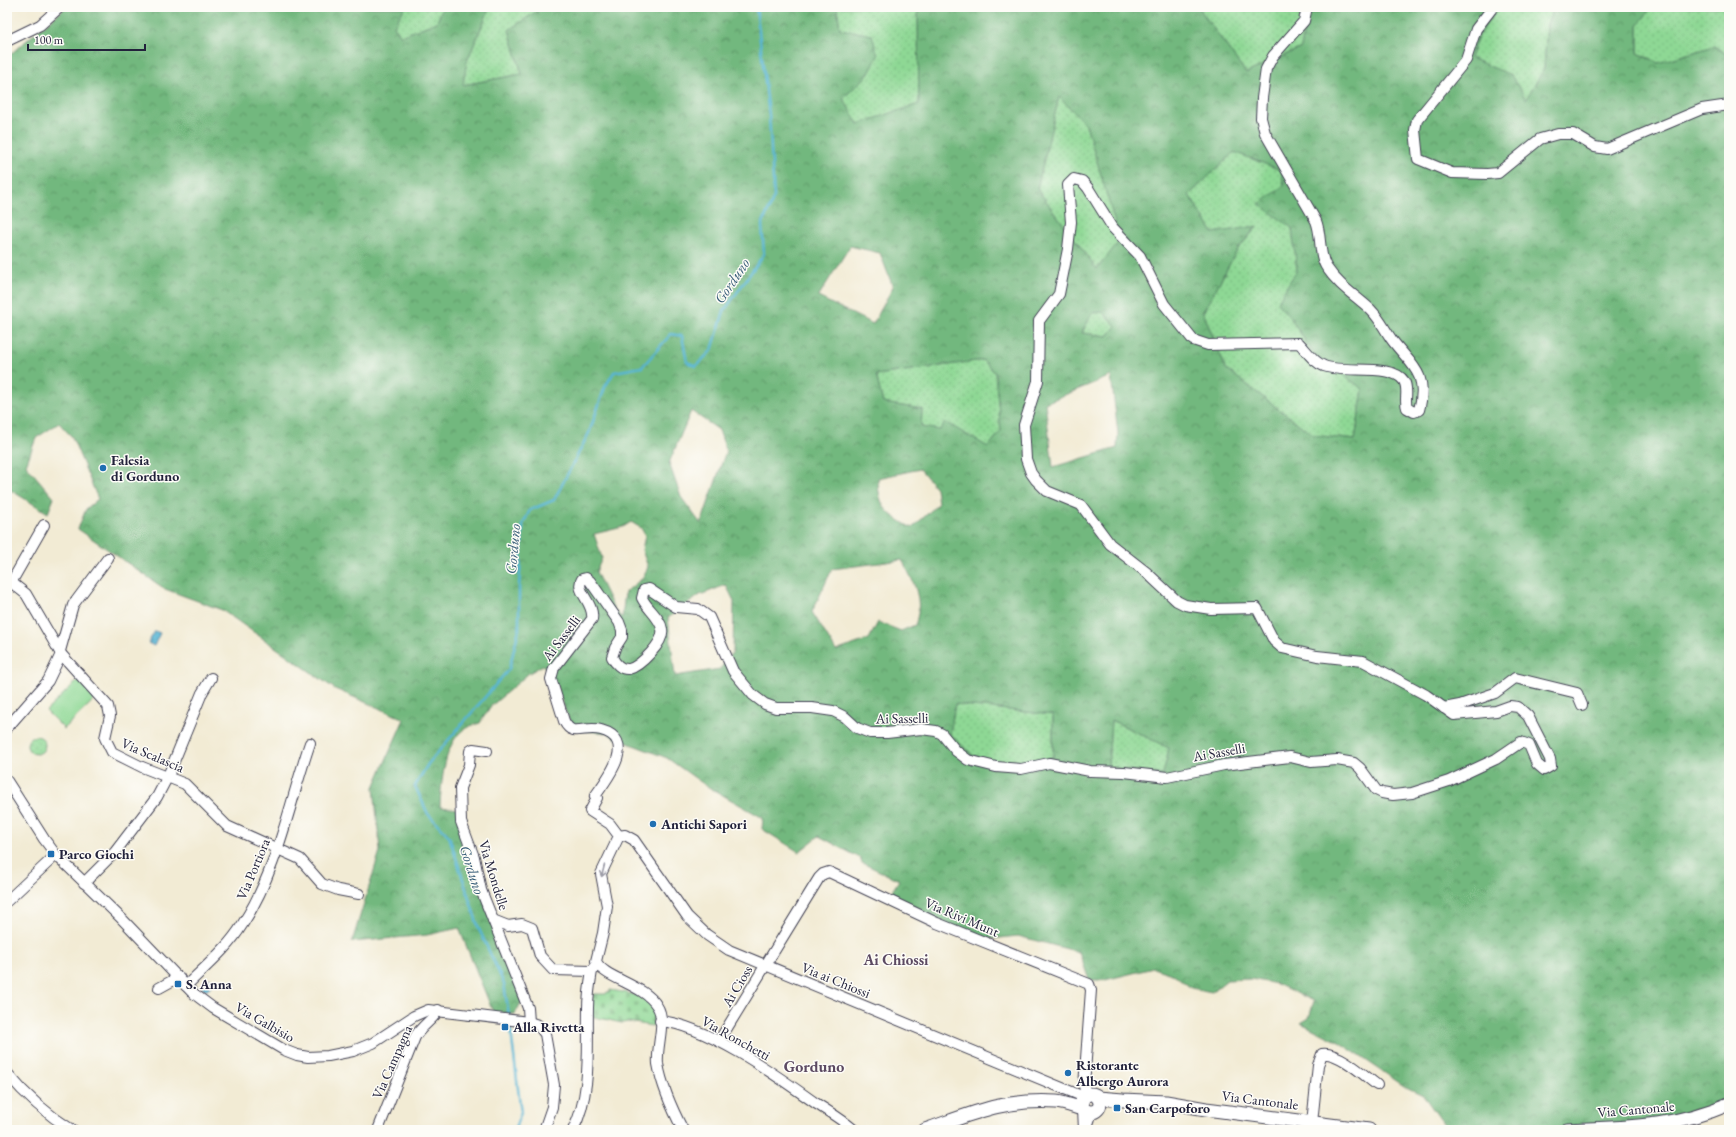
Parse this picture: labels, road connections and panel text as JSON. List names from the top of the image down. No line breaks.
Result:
{"streets":{"main road":["Via Cantonale"],"street":["Ai Sasselli","Via Scalascia","Via Portiora","Via Mondelle","Via Rivi Munt","Via ai Chiossi","Ai Cioss","Via Galbisio","Via Ronchetti","Via Campagna"]},"crossings":[["Ai Sasselli","Via ai Chiossi"],["Via Scalascia","Via Portiora"],["Via Portiora","Via Galbisio"],["Via Mondelle","Via Galbisio"],["Via Rivi Munt","Via ai Chiossi"],["Via Rivi Munt","Ai Cioss"],["Via Rivi Munt","Via Cantonale"],["Via ai Chiossi","Ai Cioss"],["Via ai Chiossi","Via Cantonale"],["Ai Cioss","Via Ronchetti"],["Via Galbisio","Via Campagna"]],"districts":["Ai Chiossi","Gorduno"],"water":["Gorduno"],"places":{"other":["Falesia di Gorduno","Antichi Sapori","Ristorante Albergo Aurora"],"transit":["Parco Giochi","S. Anna","Alla Rivetta","San Carpoforo"]},"scale_bar":"100 m"}
